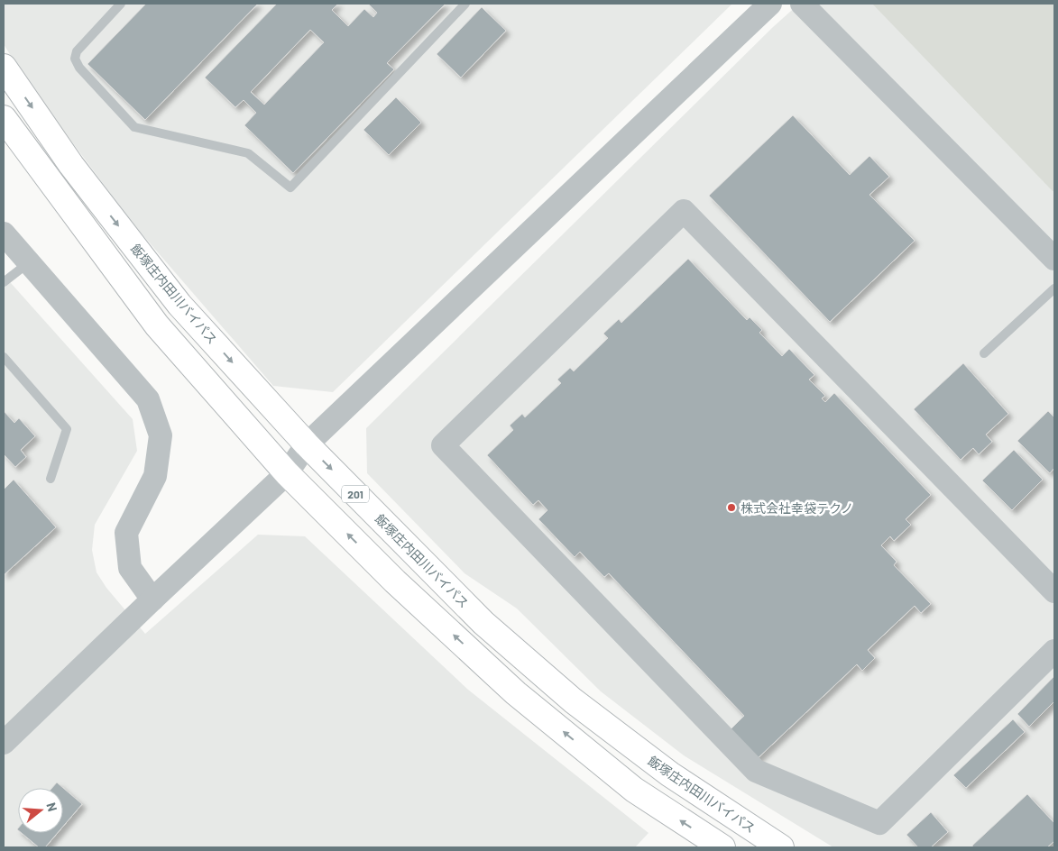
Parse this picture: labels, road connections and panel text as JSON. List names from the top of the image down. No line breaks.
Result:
{"streets":{"highway":["飯塚庄内田川バイパス","201"]},"places":["株式会社幸袋テクノ"],"north":"right"}
